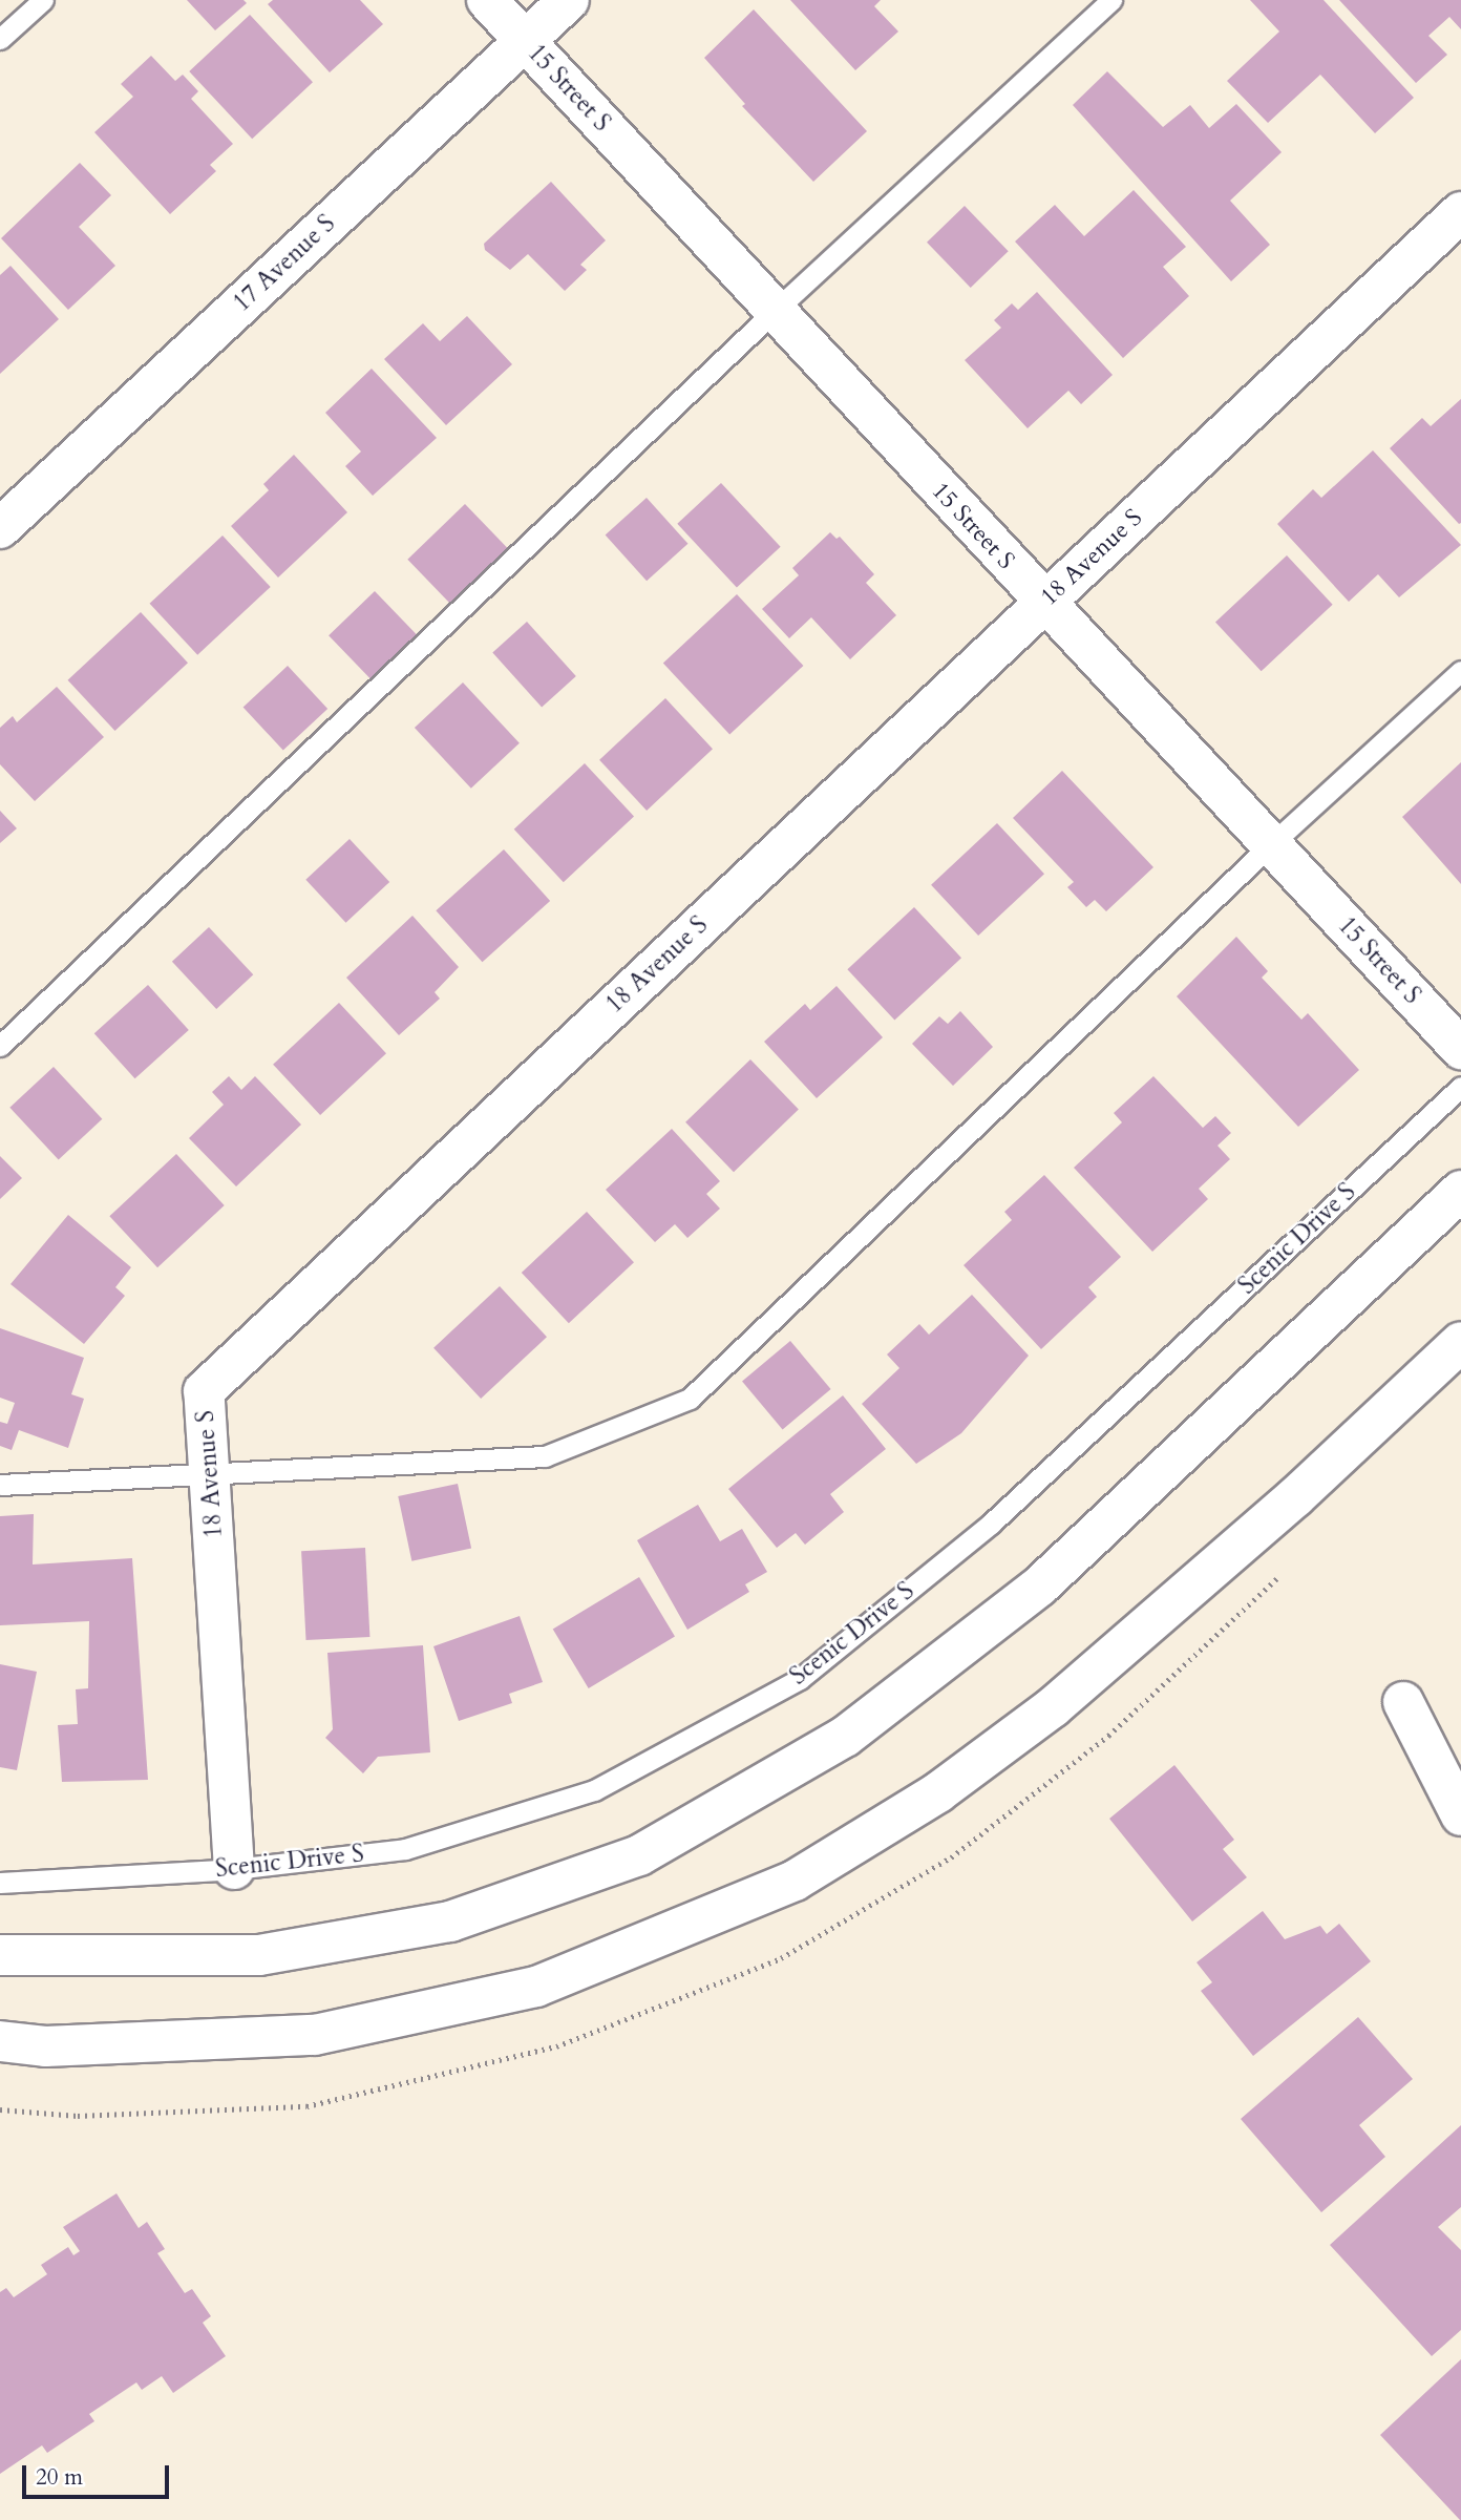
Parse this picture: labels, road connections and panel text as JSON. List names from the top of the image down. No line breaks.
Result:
{"streets":{"street":["15 Street S","17 Avenue S","18 Avenue S"],"lane":["Scenic Drive S"]},"crossings":[["15 Street S","17 Avenue S"],["15 Street S","18 Avenue S"],["18 Avenue S","Scenic Drive S"]],"scale_bar":"20 m"}
